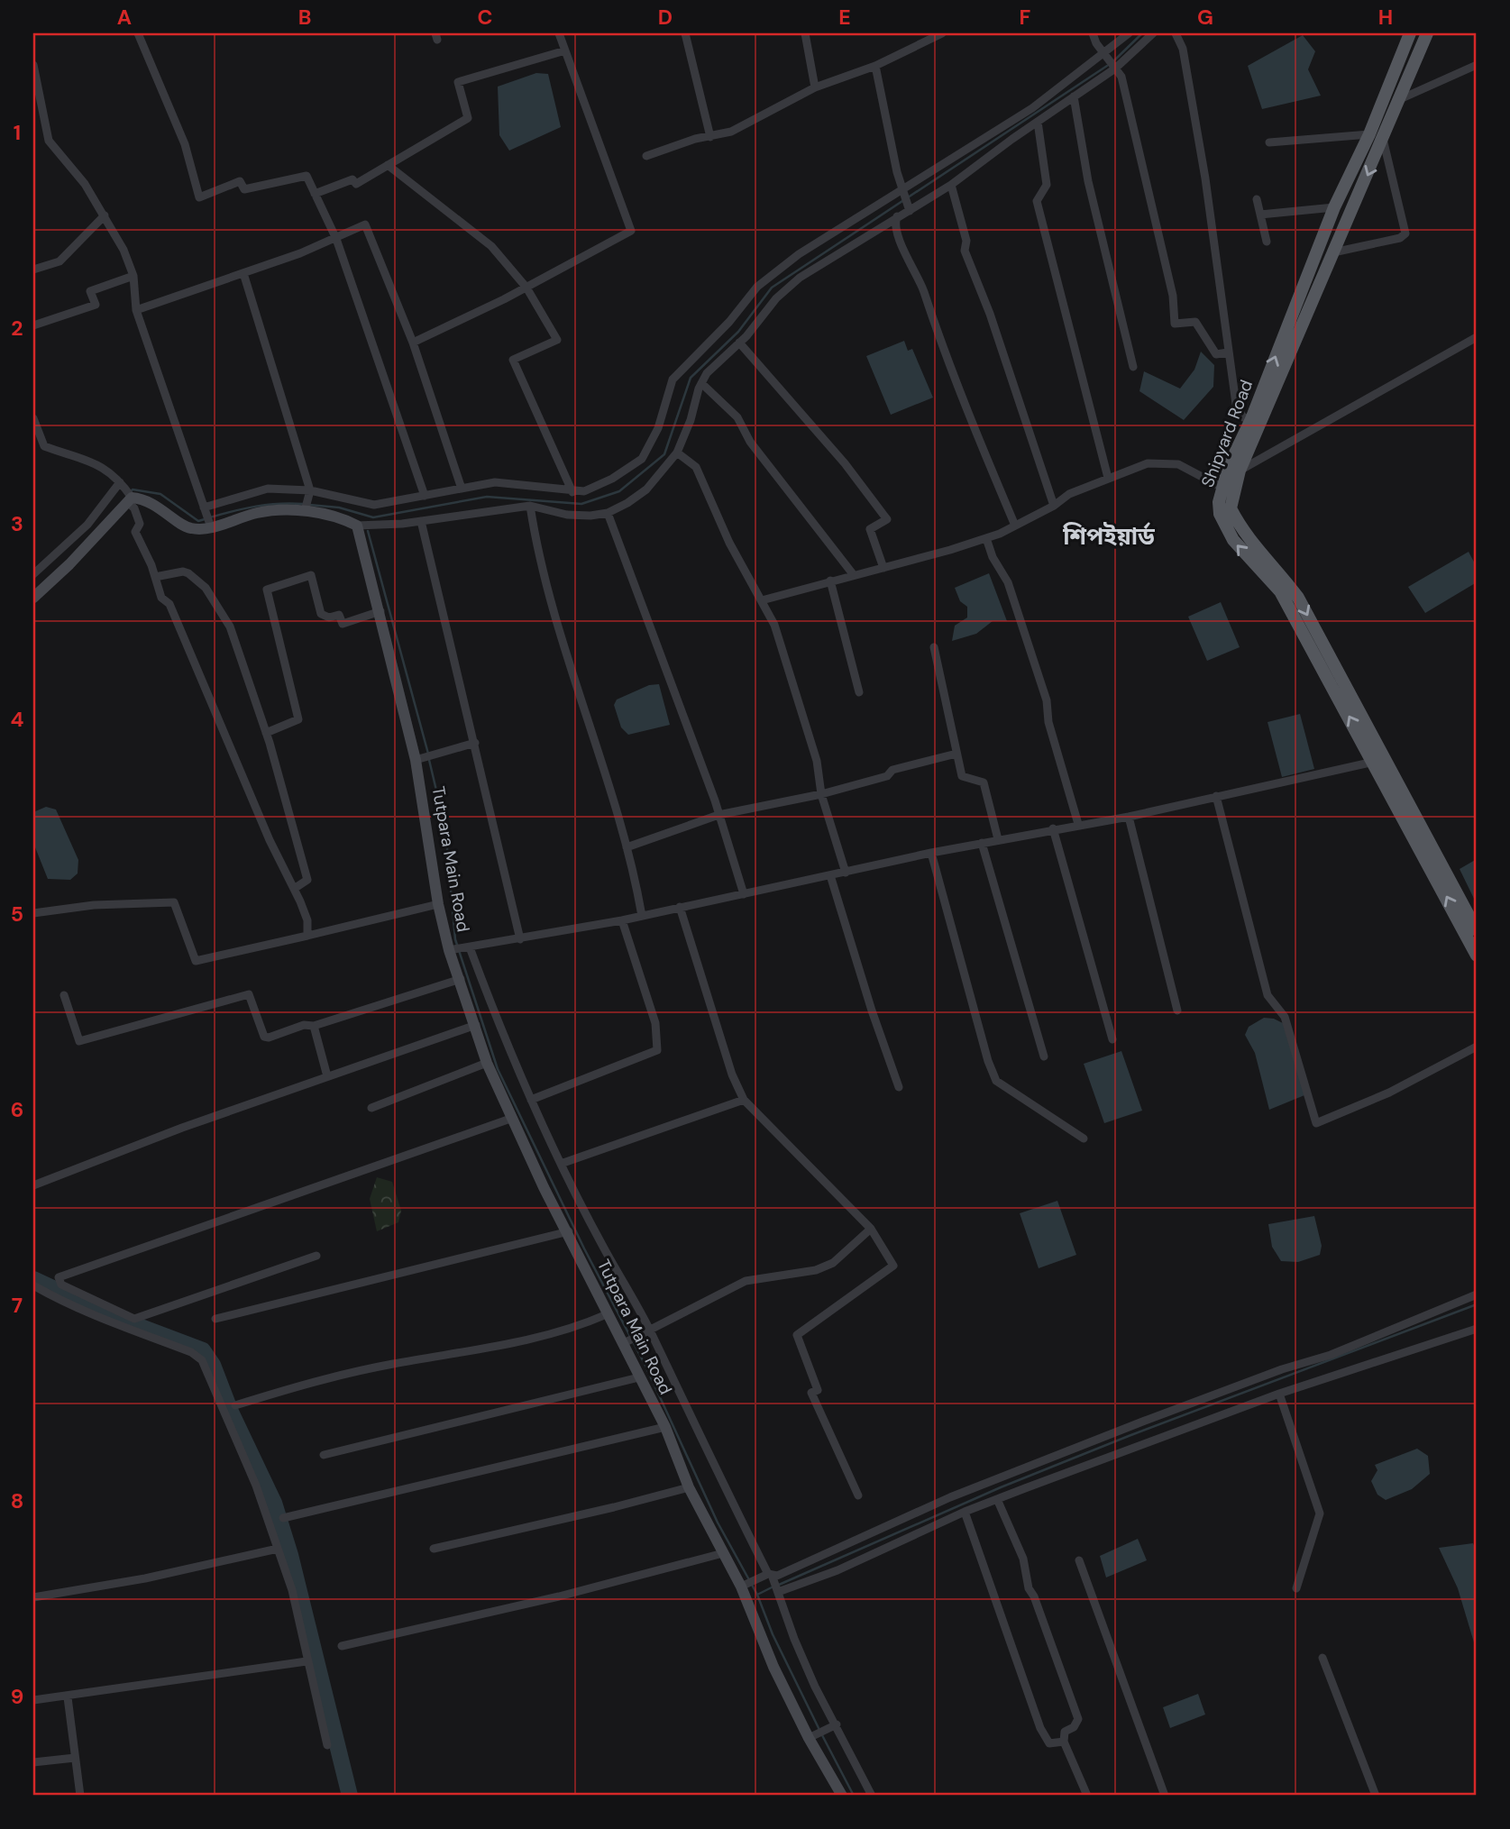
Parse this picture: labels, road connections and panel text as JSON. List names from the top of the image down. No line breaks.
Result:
{"streets":{"main road":["Shipyard Road"],"street":["Tutpara Main Road"]},"districts":["শিপইয়ার্ড"],"grid":{"columns":["A","B","C","D","E","F","G","H"],"rows":["1","2","3","4","5","6","7","8","9"]}}
